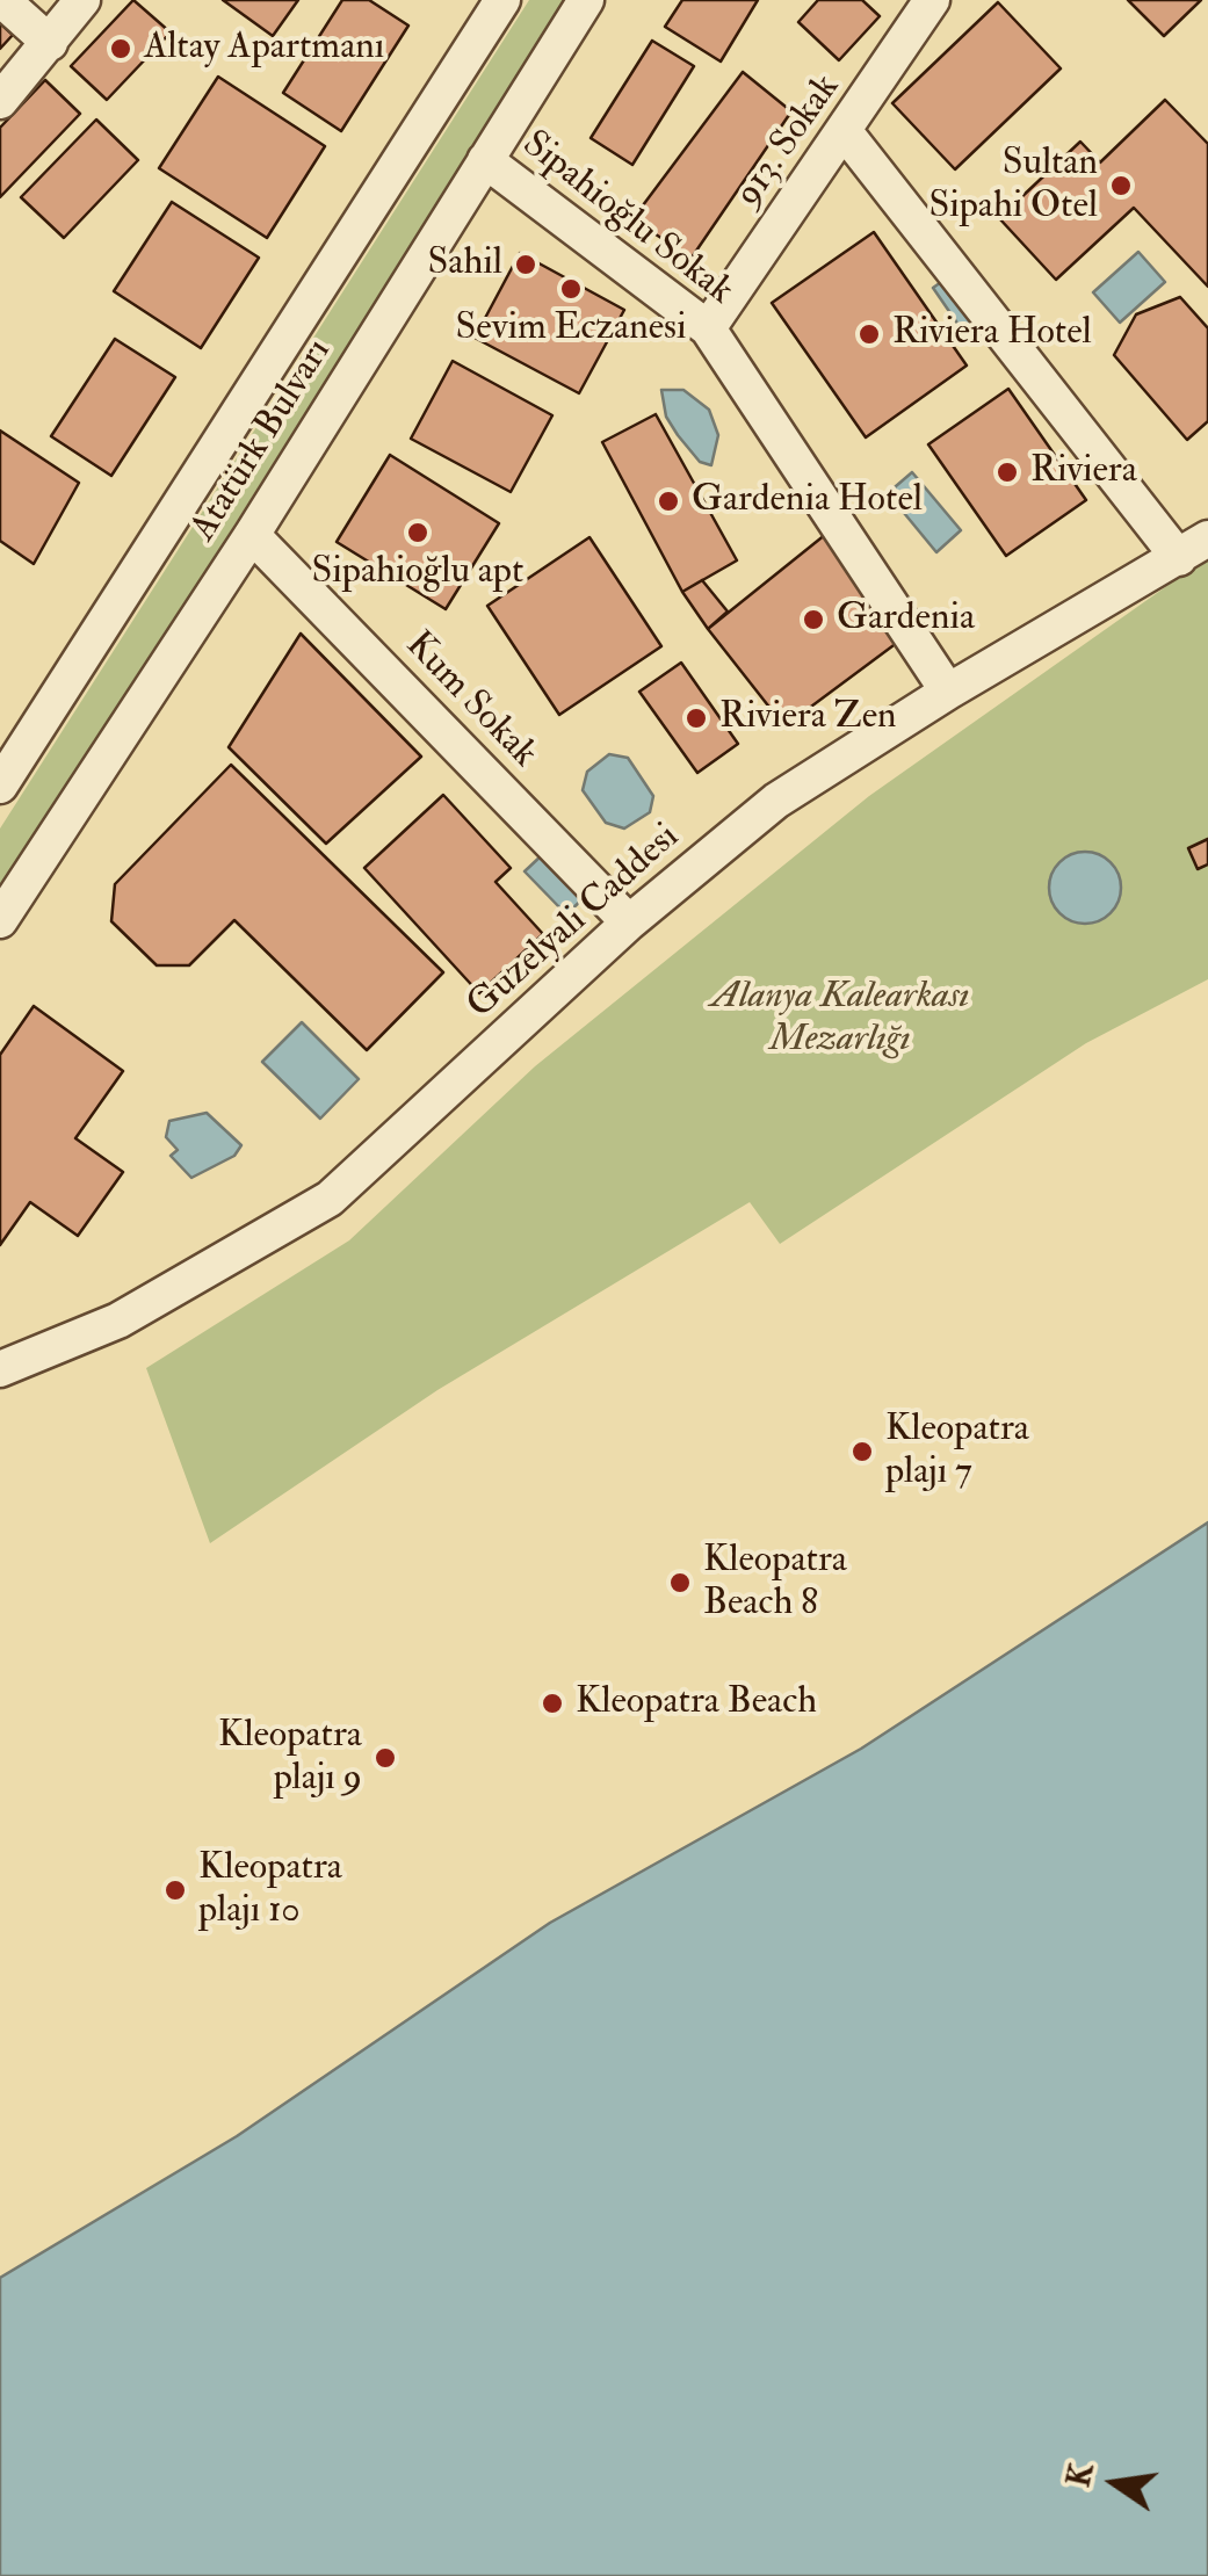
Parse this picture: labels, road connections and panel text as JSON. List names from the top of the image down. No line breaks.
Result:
{"streets":{"street":["913. Sokak","Sipahioğlu Sokak","Atatürk Bulvarı","Kum Sokak","Guzelyali Caddesi"]},"crossings":[["913. Sokak","Sipahioğlu Sokak"],["Sipahioğlu Sokak","Atatürk Bulvarı"],["Sipahioğlu Sokak","Guzelyali Caddesi"],["Atatürk Bulvarı","Kum Sokak"],["Kum Sokak","Guzelyali Caddesi"]],"parks":["Alanya Kalearkası Mezarlığı"],"places":["Altay Apartmanı","Sultan Sipahi Otel","Sahil","Sevim Eczanesi","Riviera Hotel","Riviera","Gardenia Hotel","Sipahioğlu apt","Gardenia","Riviera Zen","Kleopatra plajı 7","Kleopatra Beach 8","Kleopatra Beach","Kleopatra plajı 9","Kleopatra plajı 10"],"north":"left"}
